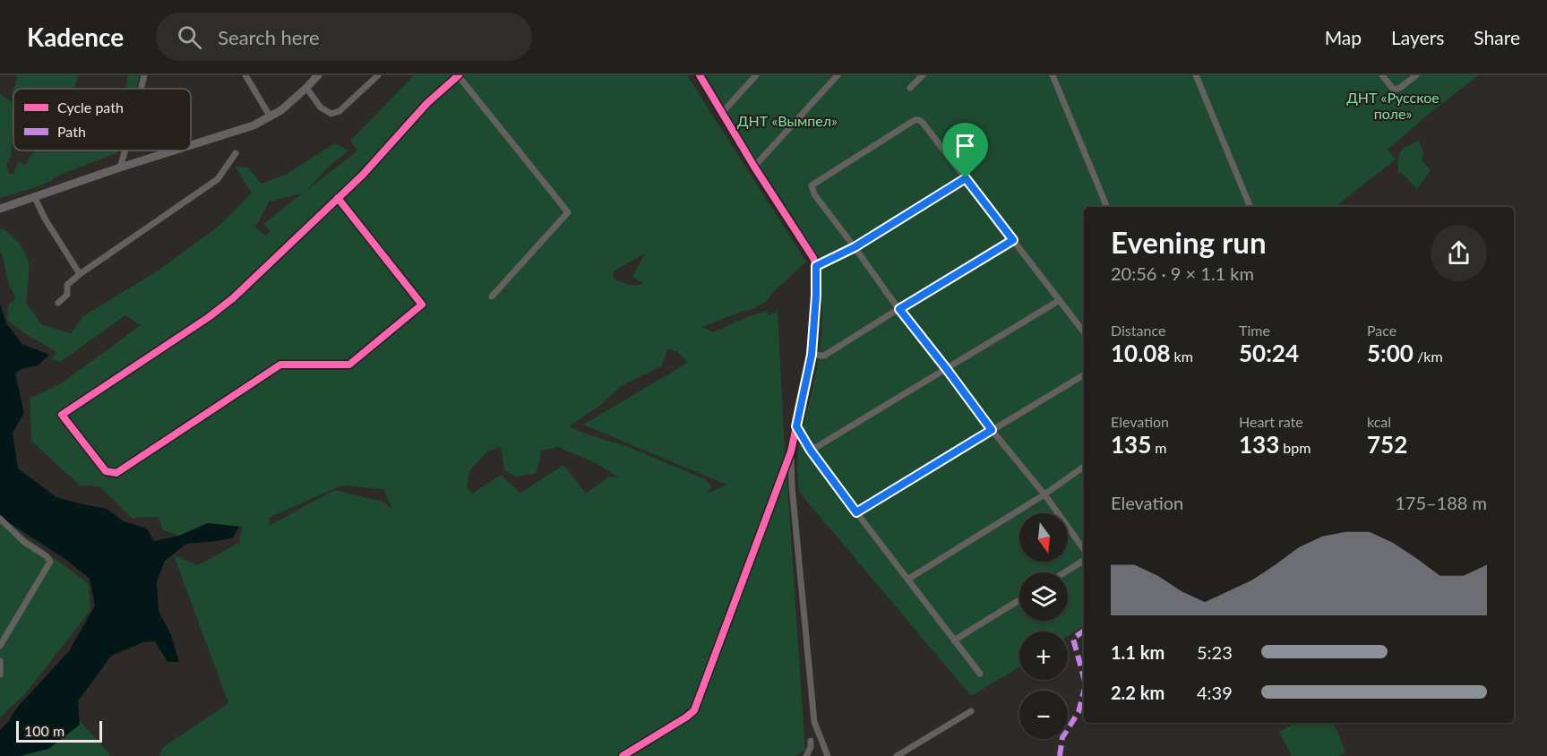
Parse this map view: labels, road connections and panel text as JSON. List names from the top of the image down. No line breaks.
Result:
{"parks":["ДНТ «Русское поле»","ДНТ «Вымпел»"],"legend":["Cycle path","Path"],"scale_bar":"100 m","north":"bottom","page":{"header":"Kadence","search":"Search here","nav":["Map","Layers","Share"],"heading":["Evening run","20:56 · 9 × 1.1 km"],"stats":[["Distance","10.08 km"],["Time","50:24"],["Pace","5:00 /km"],["Elevation","135 m"],["Heart rate","133 bpm"],["kcal","752"]],"chart":["Elevation","175–188 m"],"map_buttons":["+","−"],"list":[{"name":"1.1 km","note":"5:23"},{"name":"2.2 km","note":"4:39"}],"scale":"100 m"}}
